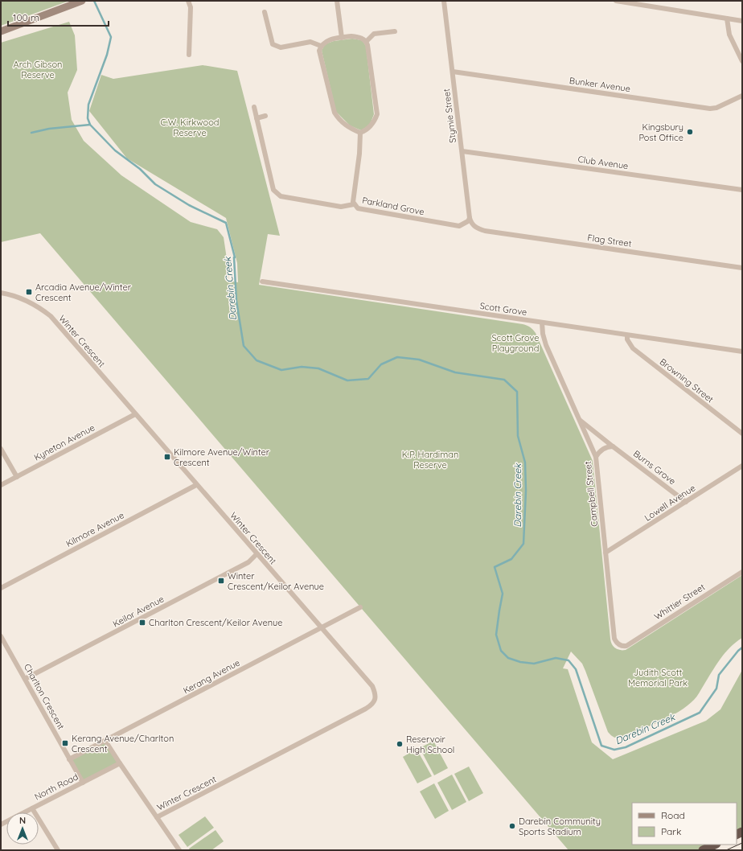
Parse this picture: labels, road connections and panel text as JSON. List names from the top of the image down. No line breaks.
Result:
{"streets":{"street":["Bunker Avenue","Stymie Street","Club Avenue","Parkland Grove","Flag Street","Scott Grove","Winter Crescent","Browning Street","Kyneton Avenue","Burns Grove","Campbell Street","Lowell Avenue","Kilmore Avenue","Whittier Street","Keilor Avenue","Kerang Avenue","Charlton Crescent","North Road"]},"crossings":[["Bunker Avenue","Stymie Street"],["Stymie Street","Club Avenue"],["Stymie Street","Parkland Grove"],["Stymie Street","Flag Street"],["Scott Grove","Browning Street"],["Scott Grove","Campbell Street"],["Winter Crescent","Kyneton Avenue"],["Winter Crescent","Kilmore Avenue"],["Winter Crescent","Keilor Avenue"],["Winter Crescent","Kerang Avenue"],["Burns Grove","Campbell Street"],["Burns Grove","Lowell Avenue"],["Campbell Street","Lowell Avenue"],["Campbell Street","Whittier Street"],["Keilor Avenue","Charlton Crescent"],["Kerang Avenue","Charlton Crescent"],["Charlton Crescent","North Road"]],"water":["Darebin Creek"],"parks":["Arch Gibson Reserve","C.W. Kirkwood Reserve","Scott Grove Playground","K.P. Hardiman Reserve","Judith Scott Memorial Park"],"places":{"other":["Kingsbury Post Office","Reservoir High School","Darebin Community Sports Stadium"],"transit":["Arcadia Avenue/Winter Crescent","Kilmore Avenue/Winter Crescent","Winter Crescent/Keilor Avenue","Charlton Crescent/Keilor Avenue","Kerang Avenue/Charlton Crescent"]},"legend":["Road","Park"],"scale_bar":"100 m","north":"top"}
